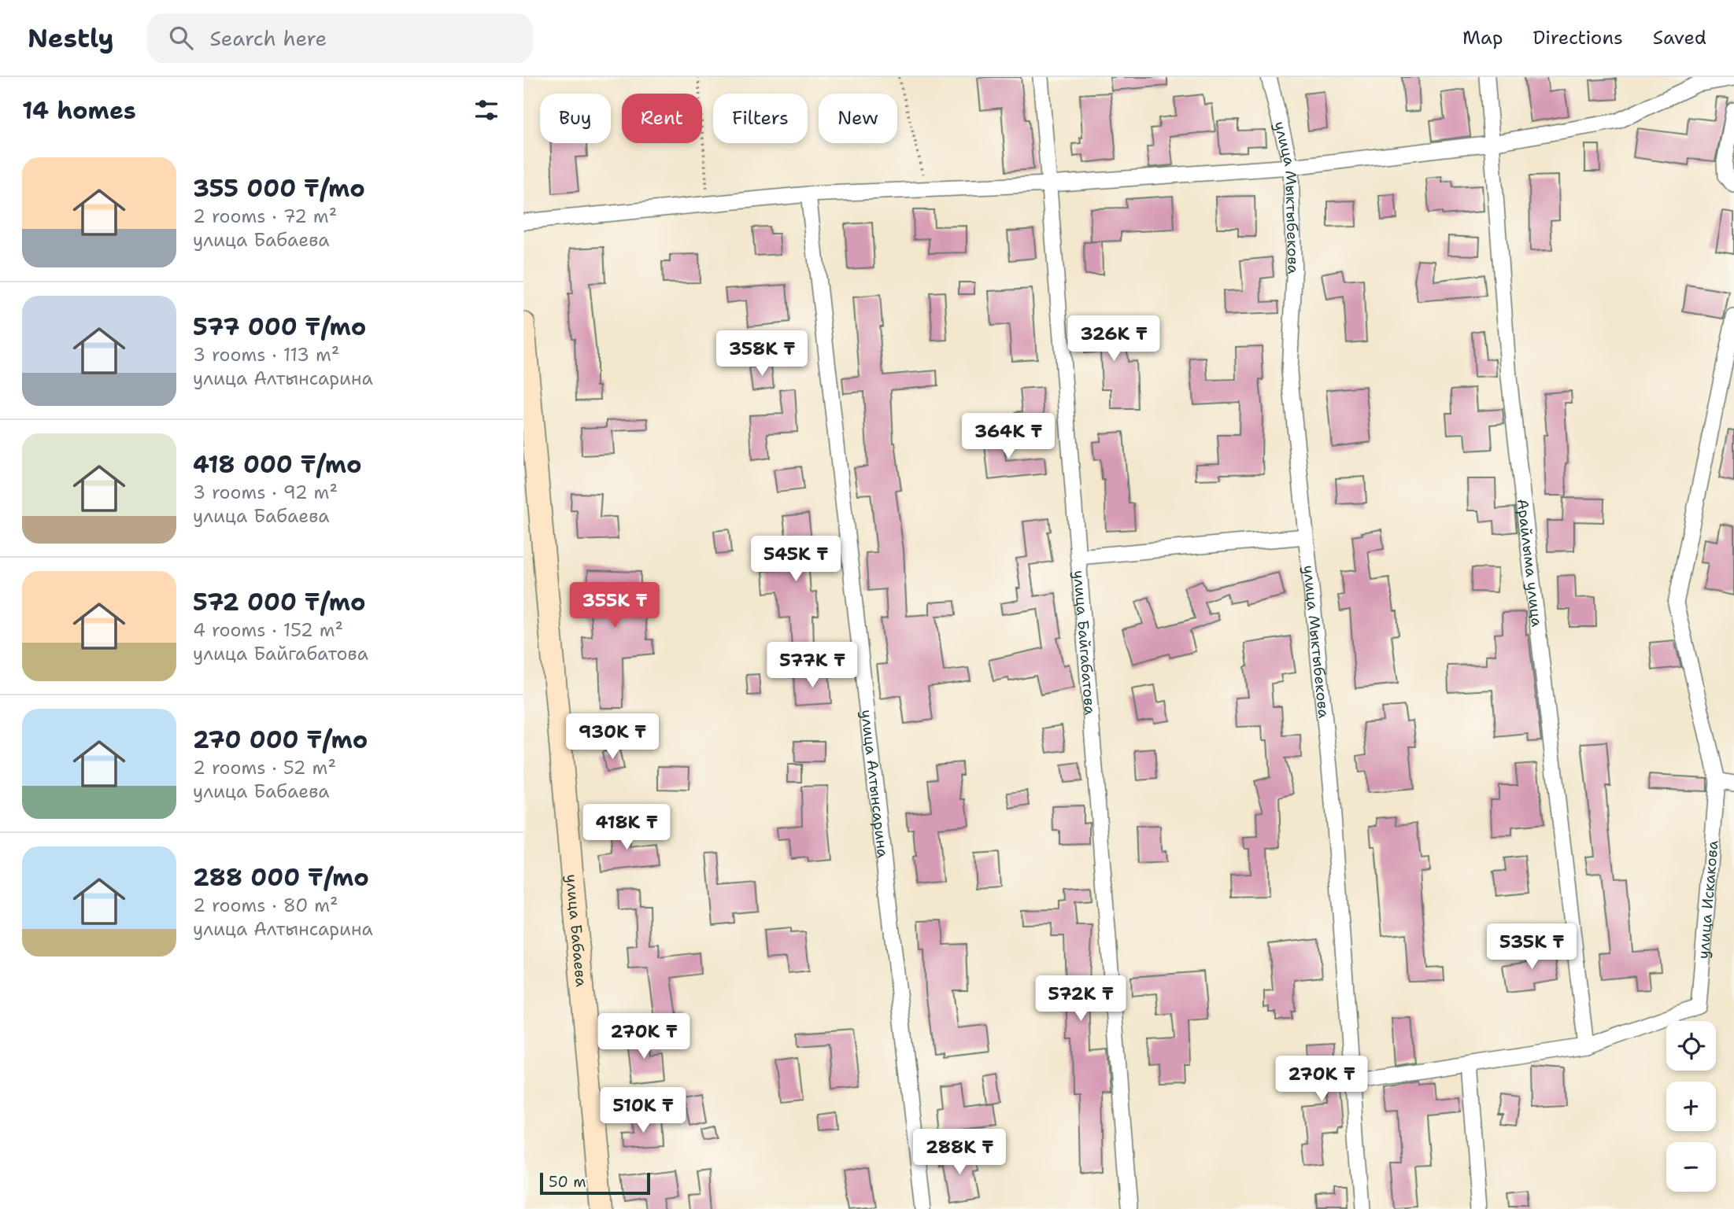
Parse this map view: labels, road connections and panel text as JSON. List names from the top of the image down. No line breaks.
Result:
{"streets":{"street":["улица Мыктыбекова","Арайлыма улица","улица Байгабатова","улица Алтынсарина","улица Искакова","улица Бабаева"]},"crossings":[["улица Мыктыбекова","улица Искакова"],["Арайлыма улица","улица Искакова"]],"scale_bar":"50 m","page":{"header":"Nestly","search":"Search here","nav":["Map","Directions","Saved"],"heading":"14 homes","chip":["Buy","Rent","Filters","New"],"list":[{"name":"355 000 ₸/mo","note":"2 rooms · 72 m² · улица Бабаева"},{"name":"577 000 ₸/mo","note":"3 rooms · 113 m² · улица Алтынсарина"},{"name":"418 000 ₸/mo","note":"3 rooms · 92 m² · улица Бабаева"},{"name":"572 000 ₸/mo","note":"4 rooms · 152 m² · улица Байгабатова"},{"name":"270 000 ₸/mo","note":"2 rooms · 52 m² · улица Бабаева"},{"name":"288 000 ₸/mo","note":"2 rooms · 80 m² · улица Алтынсарина"}],"price":["326K ₸","358K ₸","364K ₸","545K ₸","355K ₸","577K ₸","930K ₸","418K ₸","535K ₸","572K ₸","270K ₸","270K ₸","510K ₸","288K ₸"],"map_buttons":["+","−"],"scale":"50 m"}}
